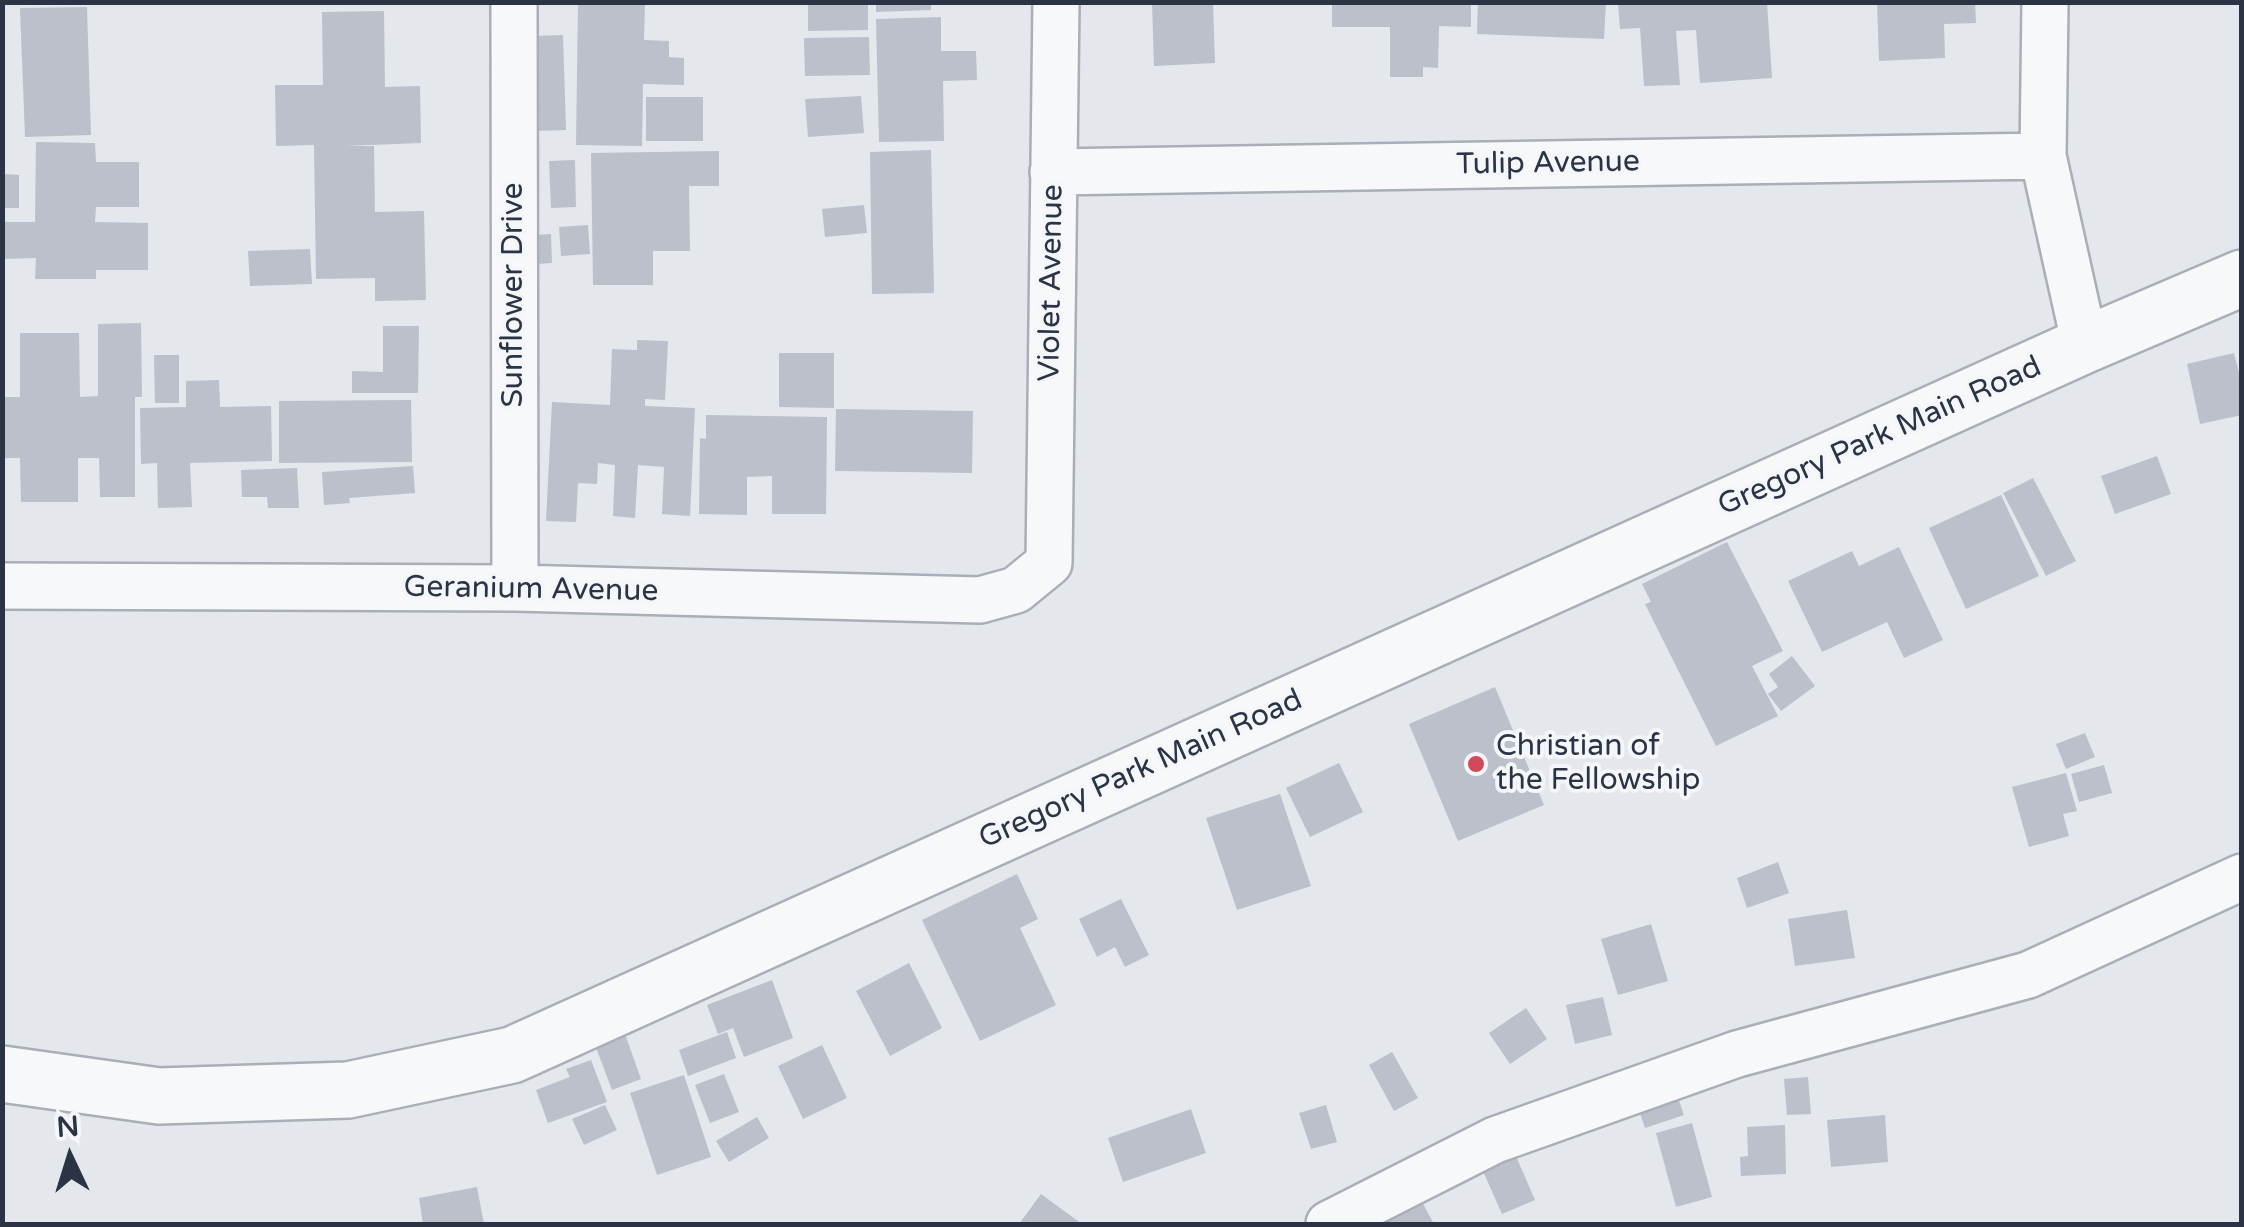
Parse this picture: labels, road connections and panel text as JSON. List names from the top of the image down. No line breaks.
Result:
{"streets":{"street":["Tulip Avenue","Violet Avenue","Sunflower Drive","Gregory Park Main Road","Geranium Avenue"]},"crossings":[["Tulip Avenue","Violet Avenue"],["Violet Avenue","Geranium Avenue"],["Sunflower Drive","Geranium Avenue"]],"places":["Christian of the Fellowship"],"north":"top"}
